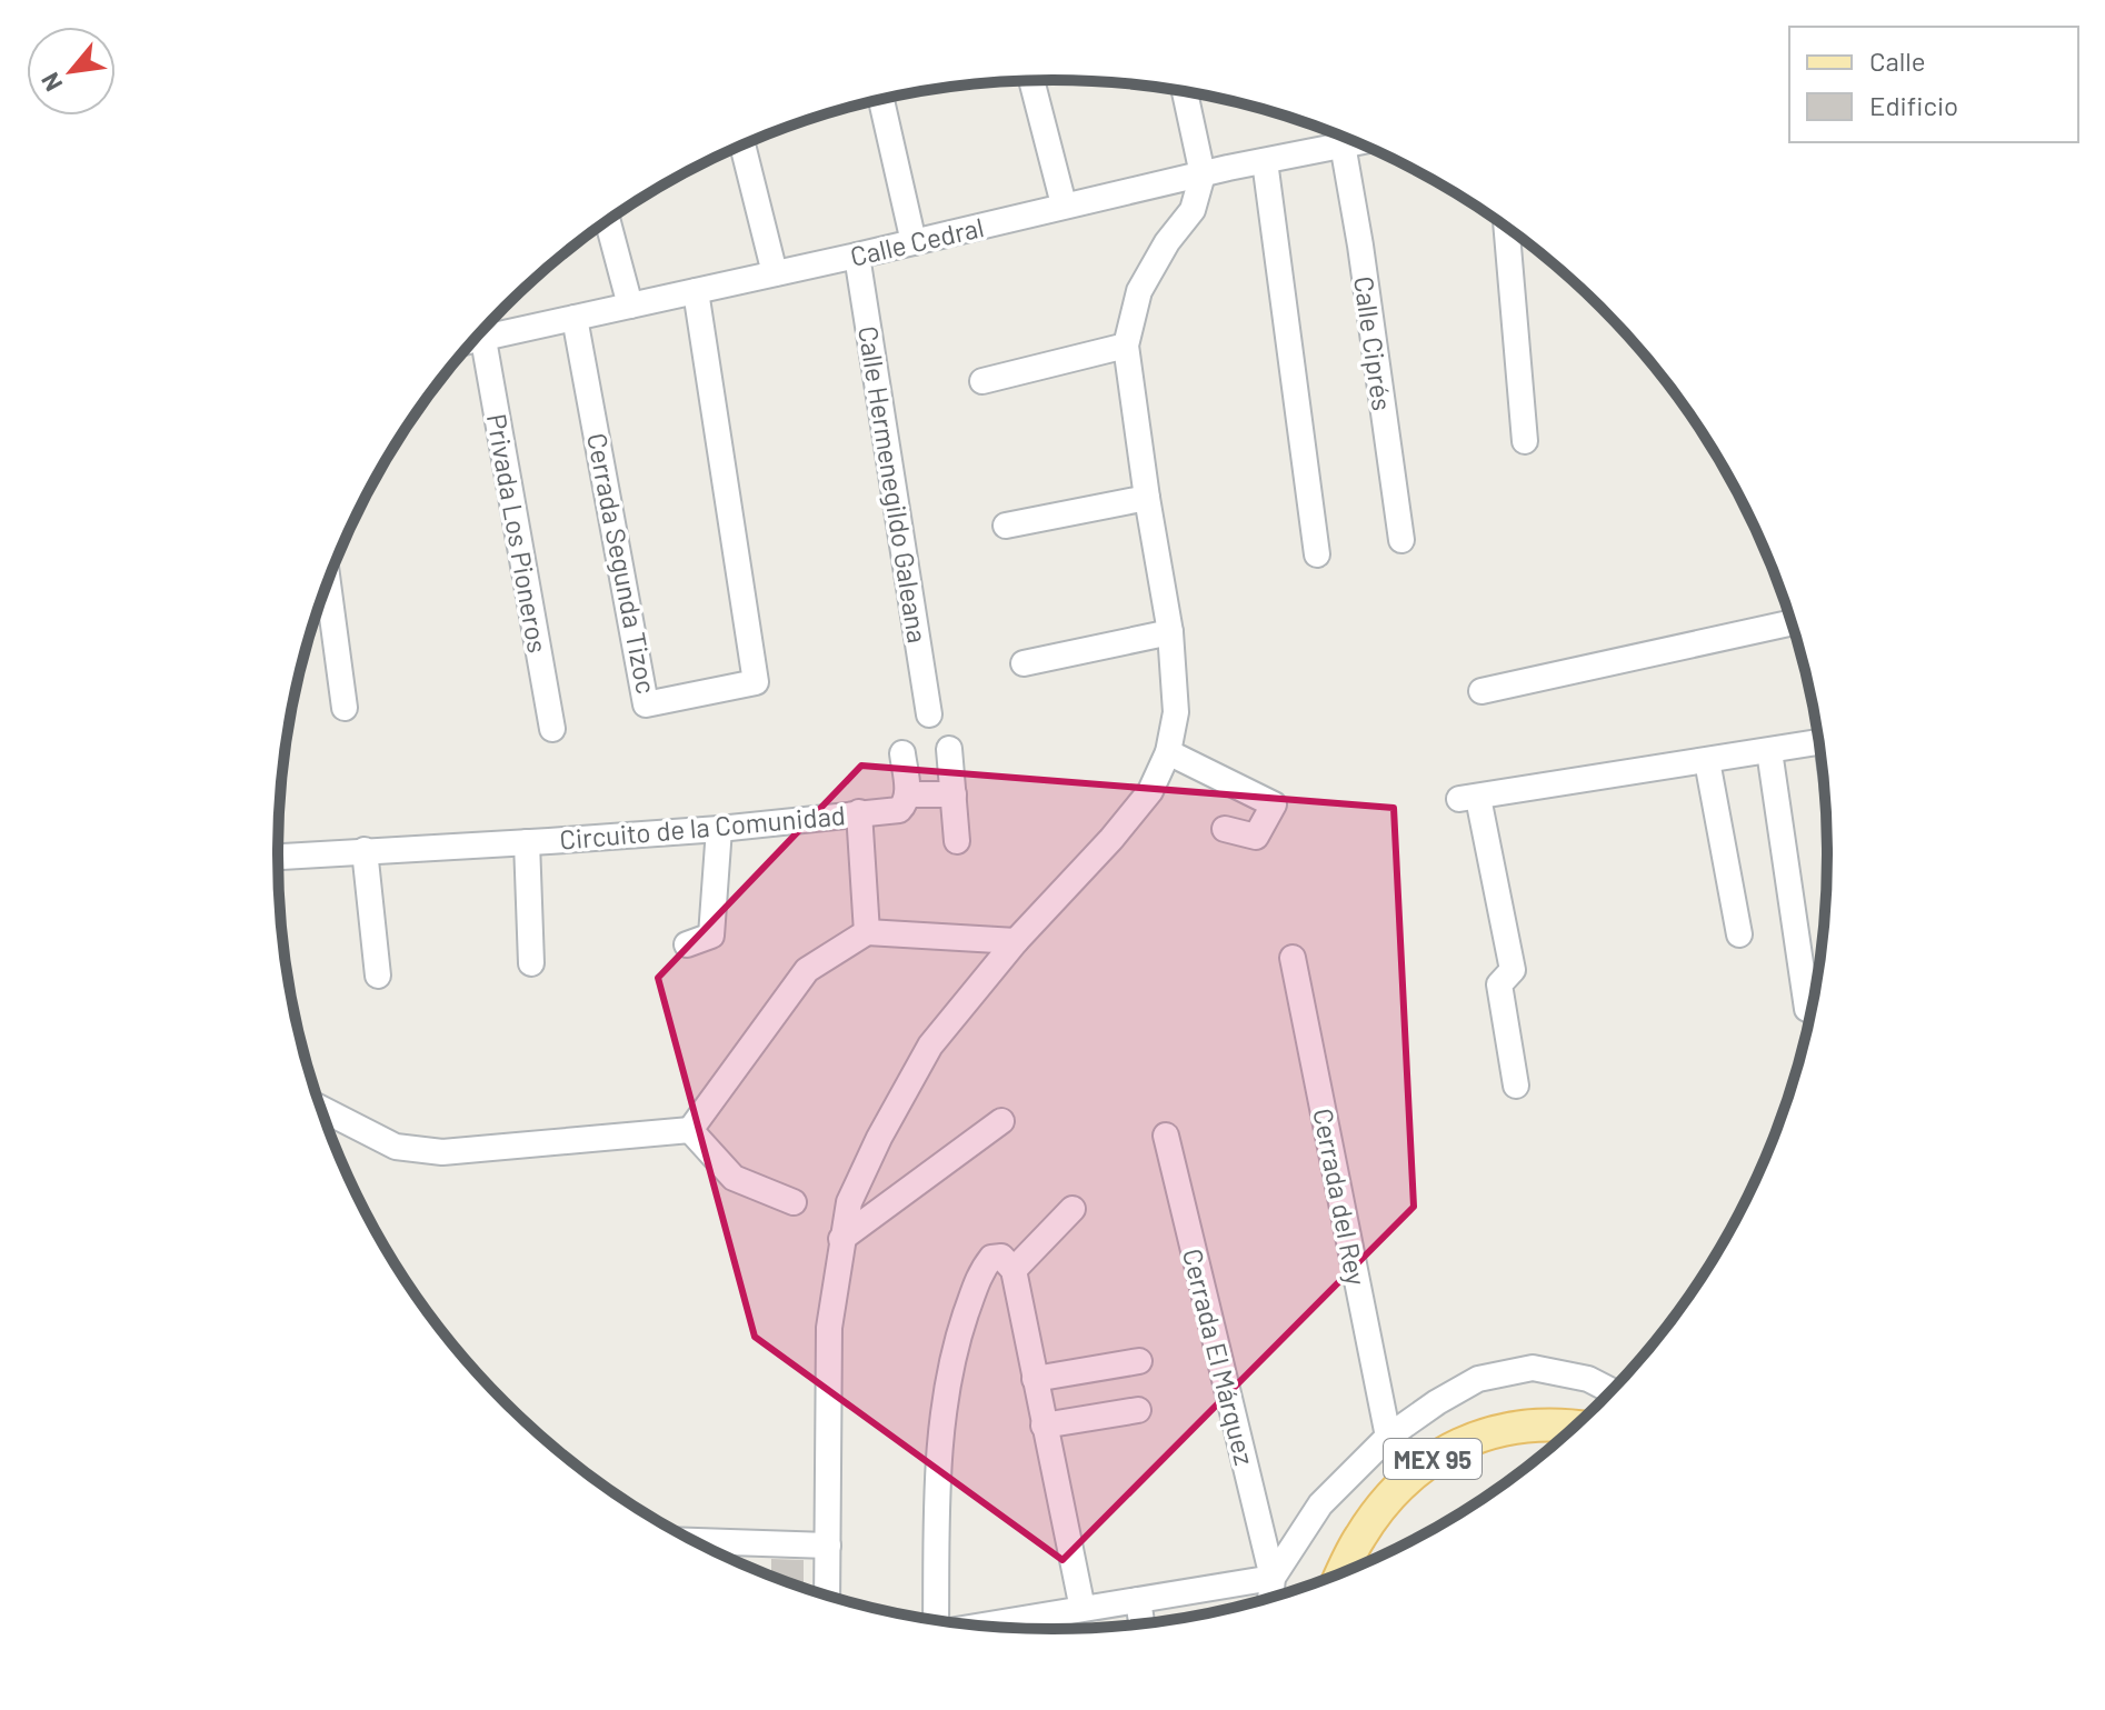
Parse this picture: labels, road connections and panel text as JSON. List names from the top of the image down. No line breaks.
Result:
{"streets":{"main road":["MEX 95"],"street":["Calle Cedral","Calle Ciprés","Calle Hermenegildo Galeana","Privada Los Pioneros","Cerrada Segunda Tizoc","Circuito de la Comunidad","Cerrada del Rey","Cerrada El Márquez"]},"crossings":[["Calle Cedral","Calle Ciprés"],["Calle Cedral","Calle Hermenegildo Galeana"],["Calle Cedral","Cerrada Segunda Tizoc"]],"legend":["Calle","Edificio"],"north":"bottom left"}
